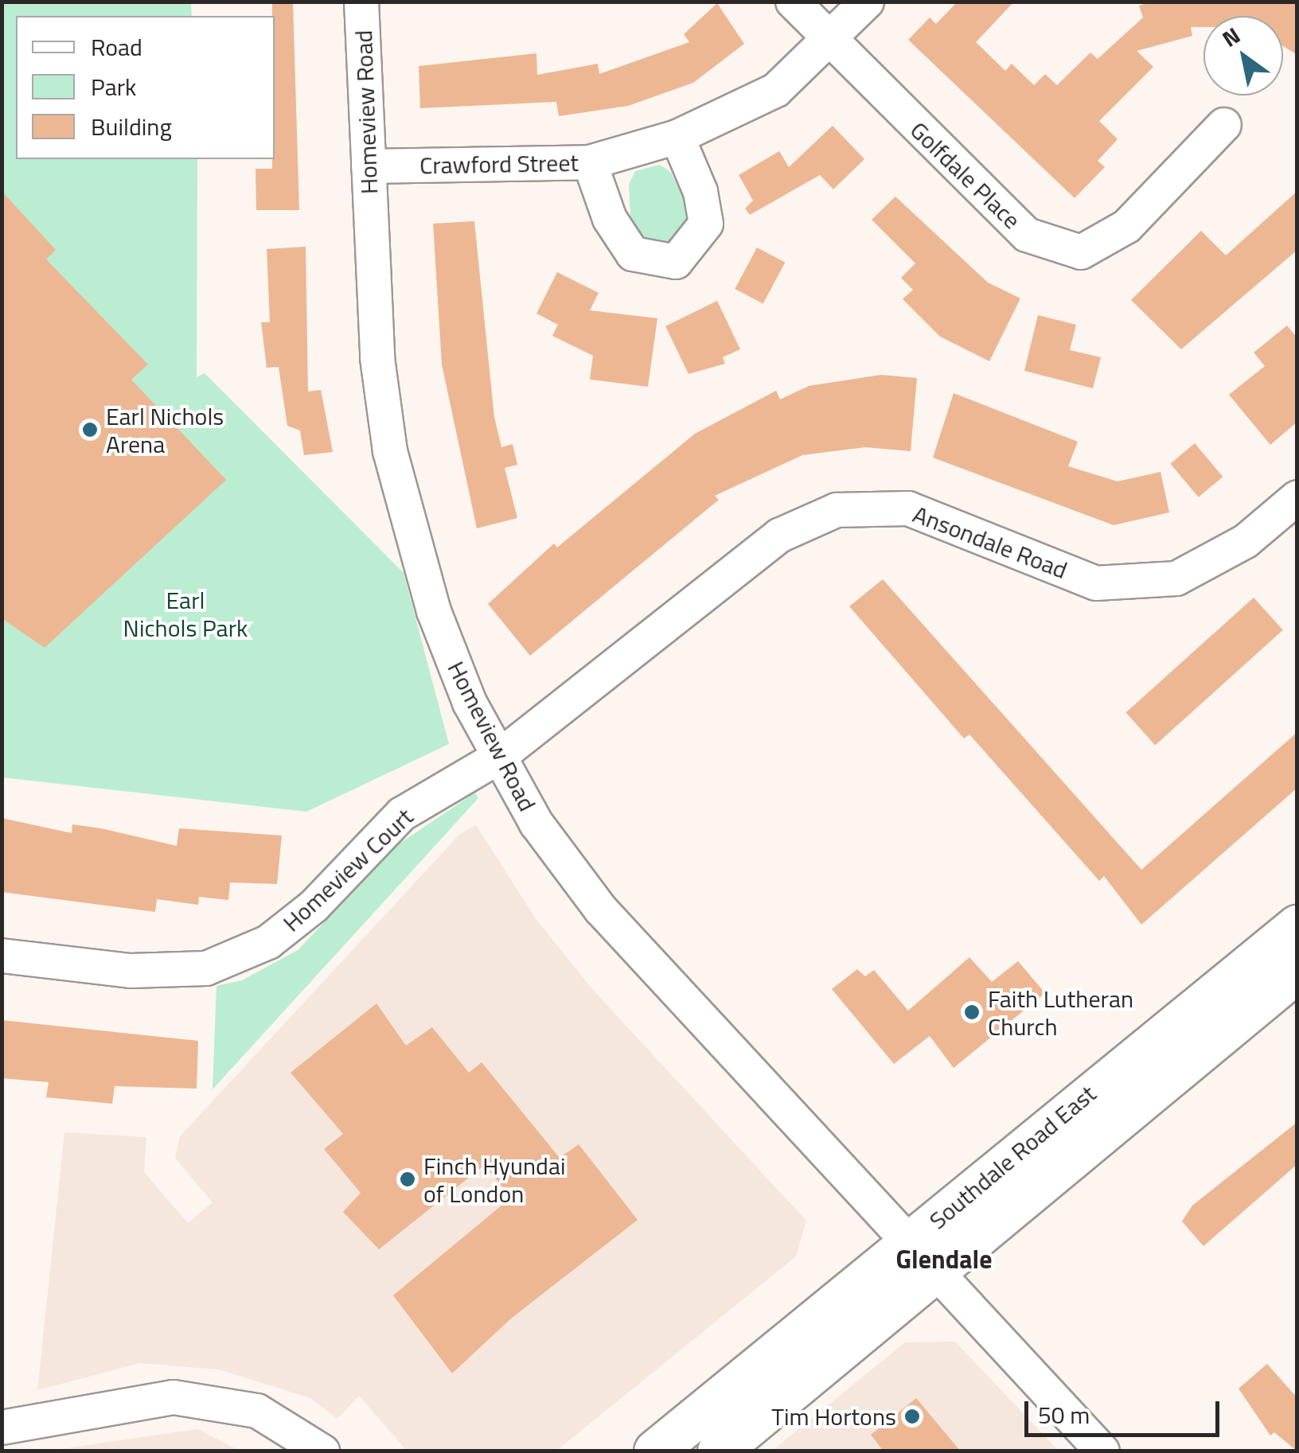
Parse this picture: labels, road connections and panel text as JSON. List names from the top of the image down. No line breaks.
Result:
{"streets":{"main road":["Southdale Road East"],"street":["Homeview Road","Crawford Street","Golfdale Place","Ansondale Road","Homeview Court"]},"crossings":[["Homeview Road","Crawford Street"],["Homeview Road","Ansondale Road"],["Homeview Road","Homeview Court"],["Homeview Road","Southdale Road East"],["Crawford Street","Golfdale Place"],["Ansondale Road","Homeview Court"]],"districts":["Glendale"],"parks":["Earl Nichols Park"],"places":["Earl Nichols Arena","Faith Lutheran Church","Finch Hyundai of London","Tim Hortons"],"legend":["Road","Park","Building"],"scale_bar":"50 m","north":"top left"}
